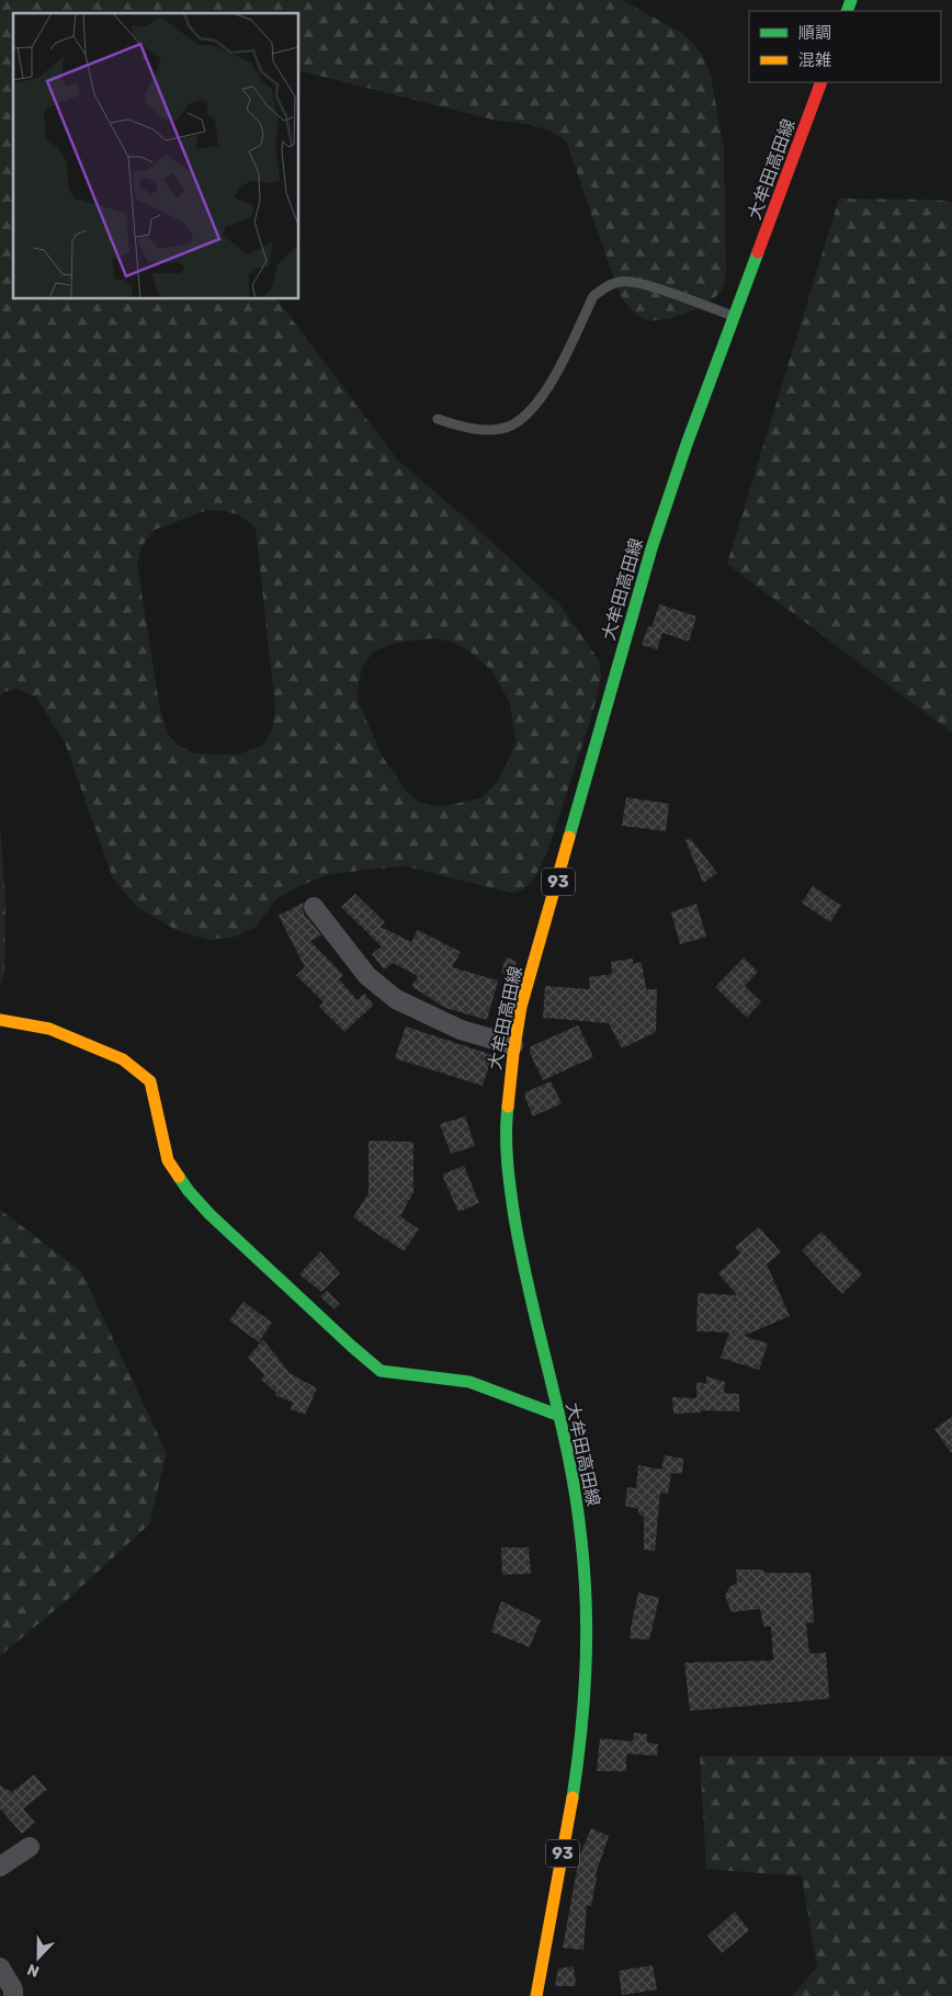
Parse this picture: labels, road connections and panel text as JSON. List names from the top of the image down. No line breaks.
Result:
{"streets":{"main road":["大牟田高田線","93"]},"legend":["順調","混雑"],"north":"bottom"}
